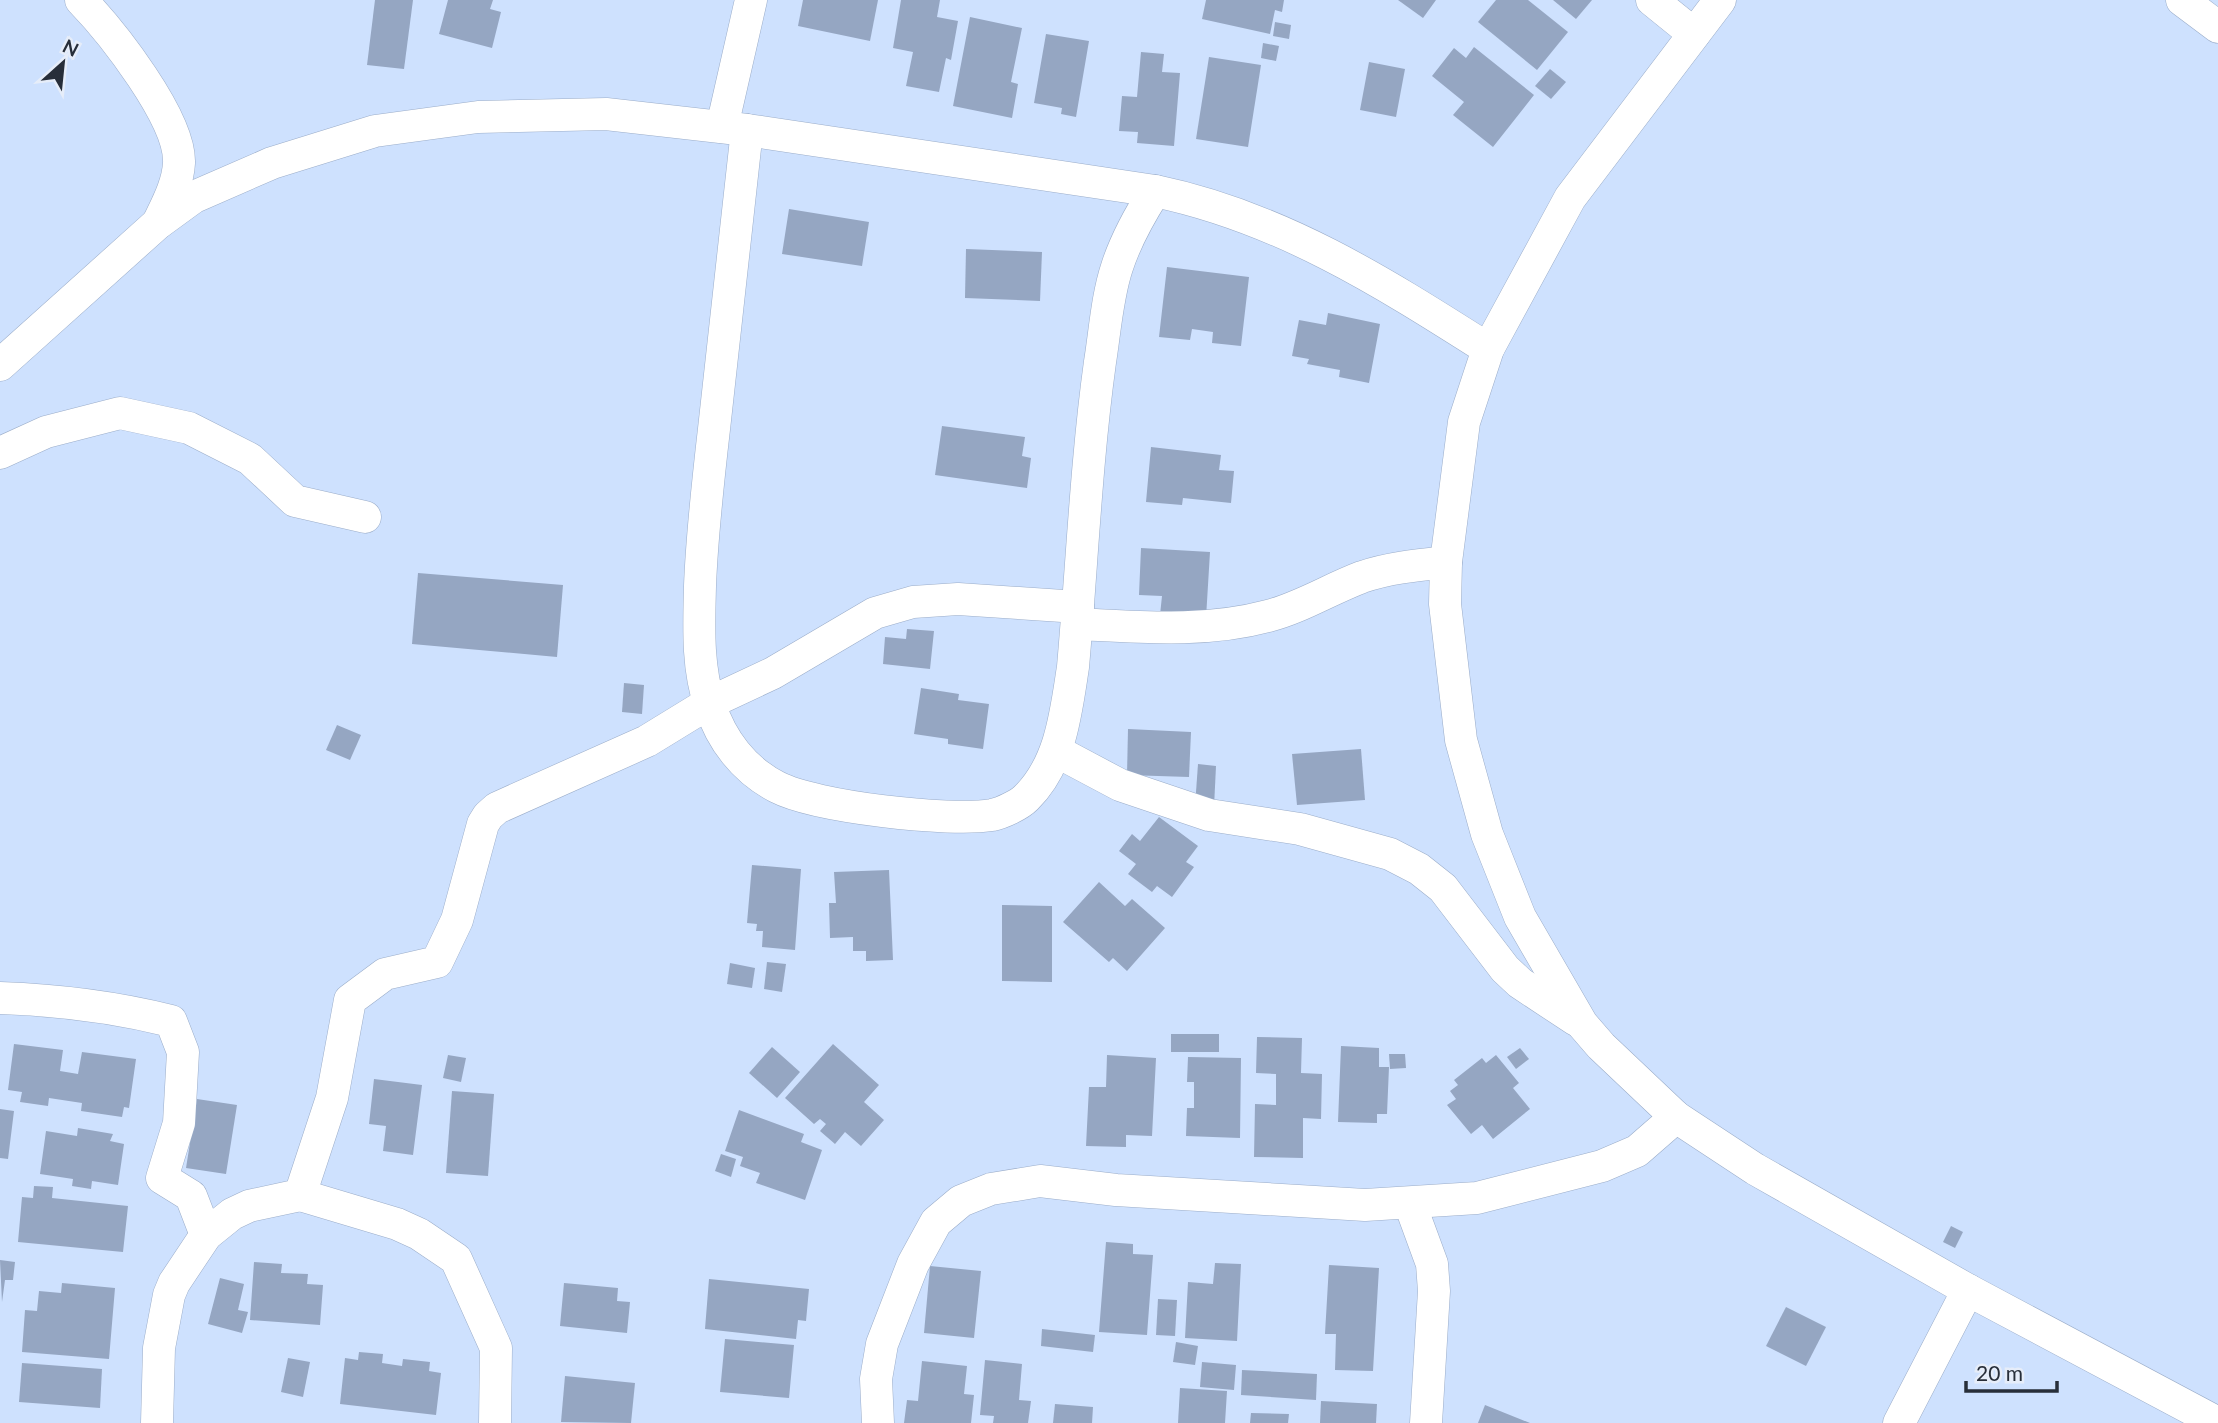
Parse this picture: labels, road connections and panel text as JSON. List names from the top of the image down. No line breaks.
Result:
{"scale_bar":"20 m","north":"top right"}
